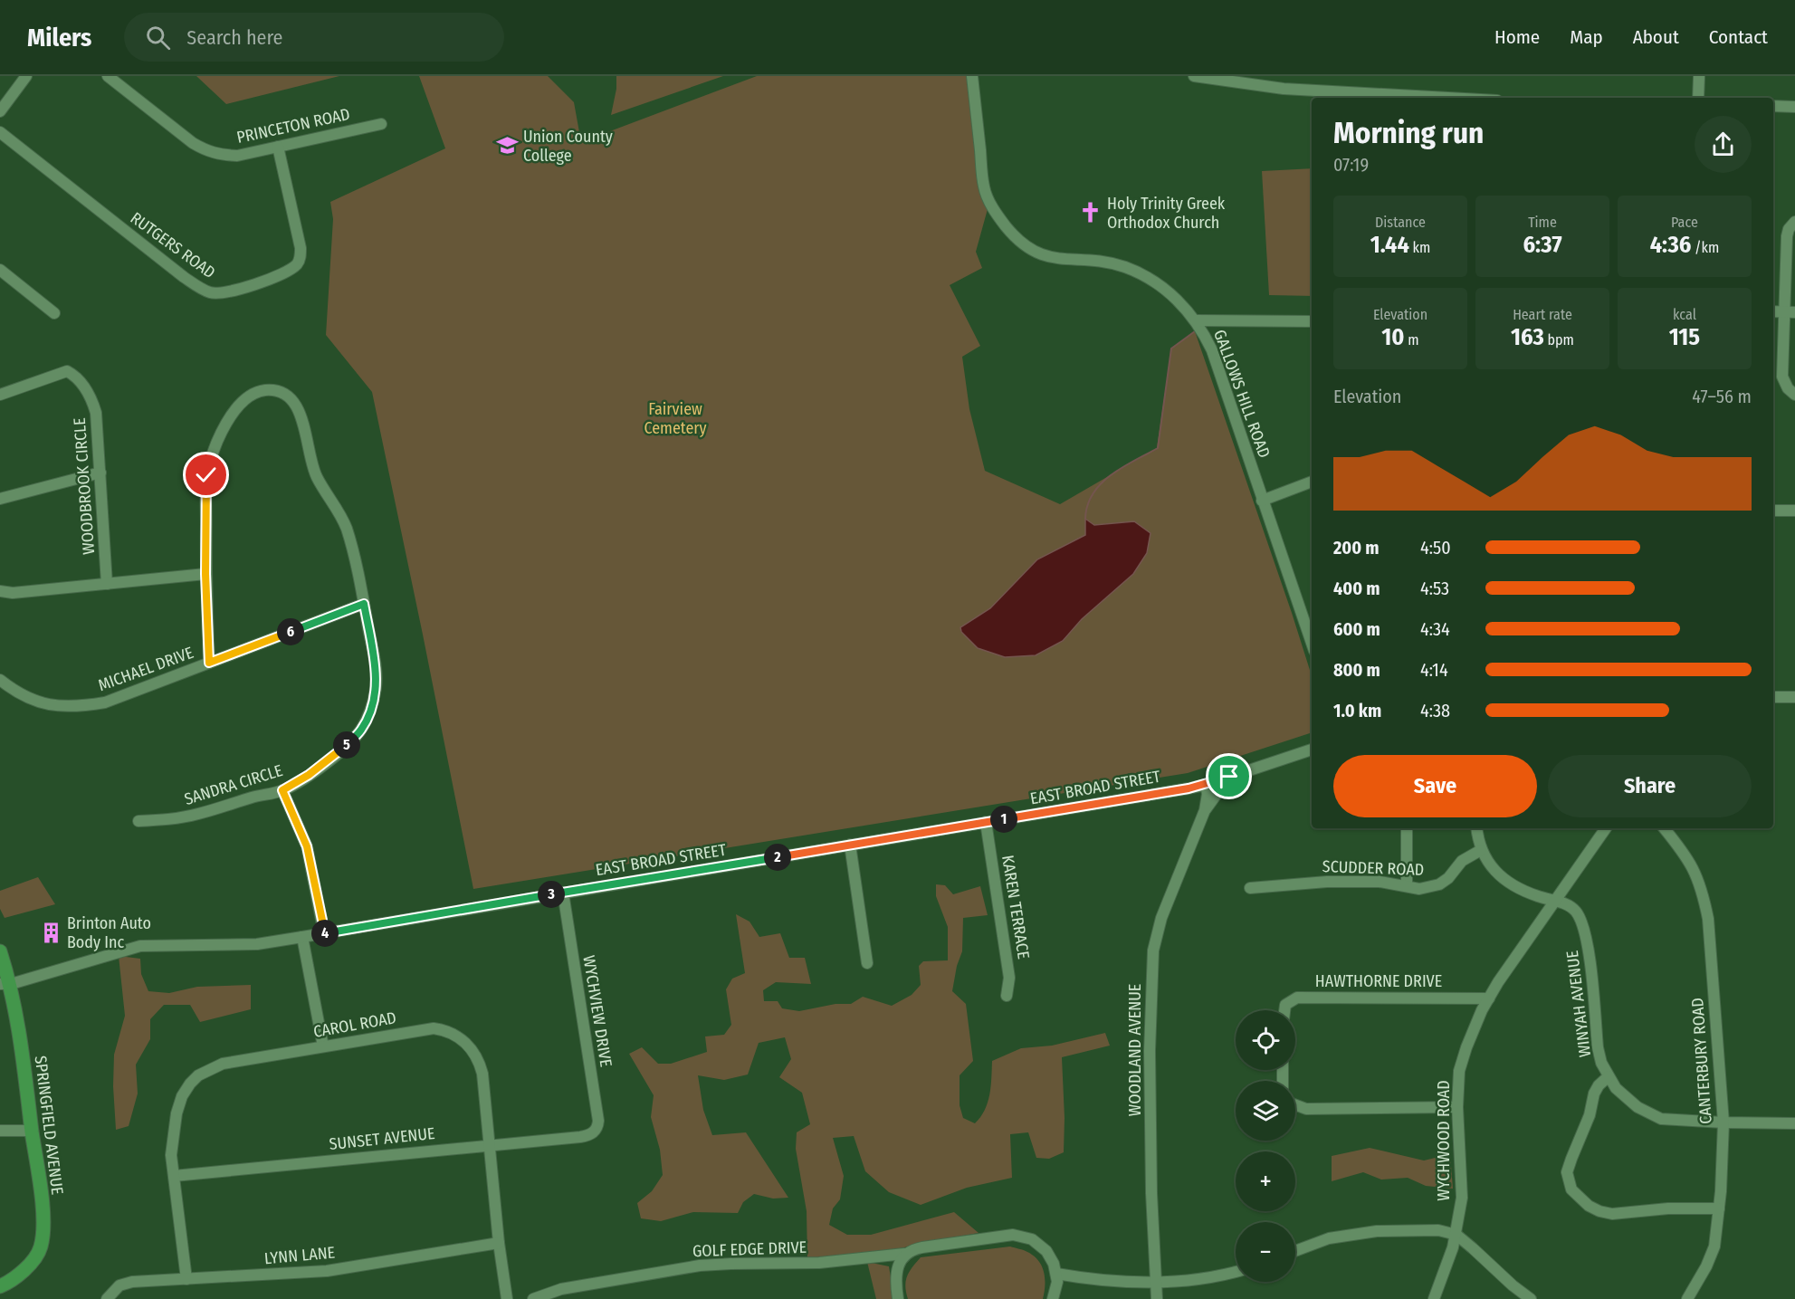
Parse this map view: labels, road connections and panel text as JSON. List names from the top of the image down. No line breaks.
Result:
{"streets":{"main road":["SPRINGFIELD AVENUE"],"street":["PRINCETON ROAD","RUTGERS ROAD","GALLOWS HILL ROAD","WOODBROOK CIRCLE","MICHAEL DRIVE","SANDRA CIRCLE","EAST BROAD STREET","SCUDDER ROAD","KAREN TERRACE","HAWTHORNE DRIVE","WINYAH AVENUE","WYCHVIEW DRIVE","CAROL ROAD","WOODLAND AVENUE","CANTERBURY ROAD","SUNSET AVENUE","WYCHWOOD ROAD","GOLF EDGE DRIVE","LYNN LANE"]},"crossings":[["PRINCETON ROAD","RUTGERS ROAD"],["MICHAEL DRIVE","SANDRA CIRCLE"],["EAST BROAD STREET","KAREN TERRACE"],["EAST BROAD STREET","WYCHVIEW DRIVE"],["EAST BROAD STREET","WOODLAND AVENUE"],["EAST BROAD STREET","SPRINGFIELD AVENUE"],["SCUDDER ROAD","WINYAH AVENUE"],["HAWTHORNE DRIVE","WYCHWOOD ROAD"],["WINYAH AVENUE","CANTERBURY ROAD"],["WINYAH AVENUE","WYCHWOOD ROAD"],["WYCHVIEW DRIVE","SUNSET AVENUE"],["CAROL ROAD","SUNSET AVENUE"],["CAROL ROAD","LYNN LANE"]],"parks":["Fairview Cemetery"],"places":{"school or university":["Union County College"],"church":["Holy Trinity Greek Orthodox Church"],"building":["Brinton Auto Body Inc"]},"page":{"header":"Milers","search":"Search here","nav":["Home","Map","About","Contact"],"heading":["Morning run","07:19"],"stats":[["Distance","1.44 km"],["Time","6:37"],["Pace","4:36 /km"],["Elevation","10 m"],["Heart rate","163 bpm"],["kcal","115"]],"chart":["Elevation","47–56 m"],"list":[{"name":"200 m","note":"4:50"},{"name":"400 m","note":"4:53"},{"name":"600 m","note":"4:34"},{"name":"800 m","note":"4:14"},{"name":"1.0 km","note":"4:38"}],"pins":["6","5","1","2","3","4"],"buttons":["Save","Share"],"map_buttons":["+","−"]}}
